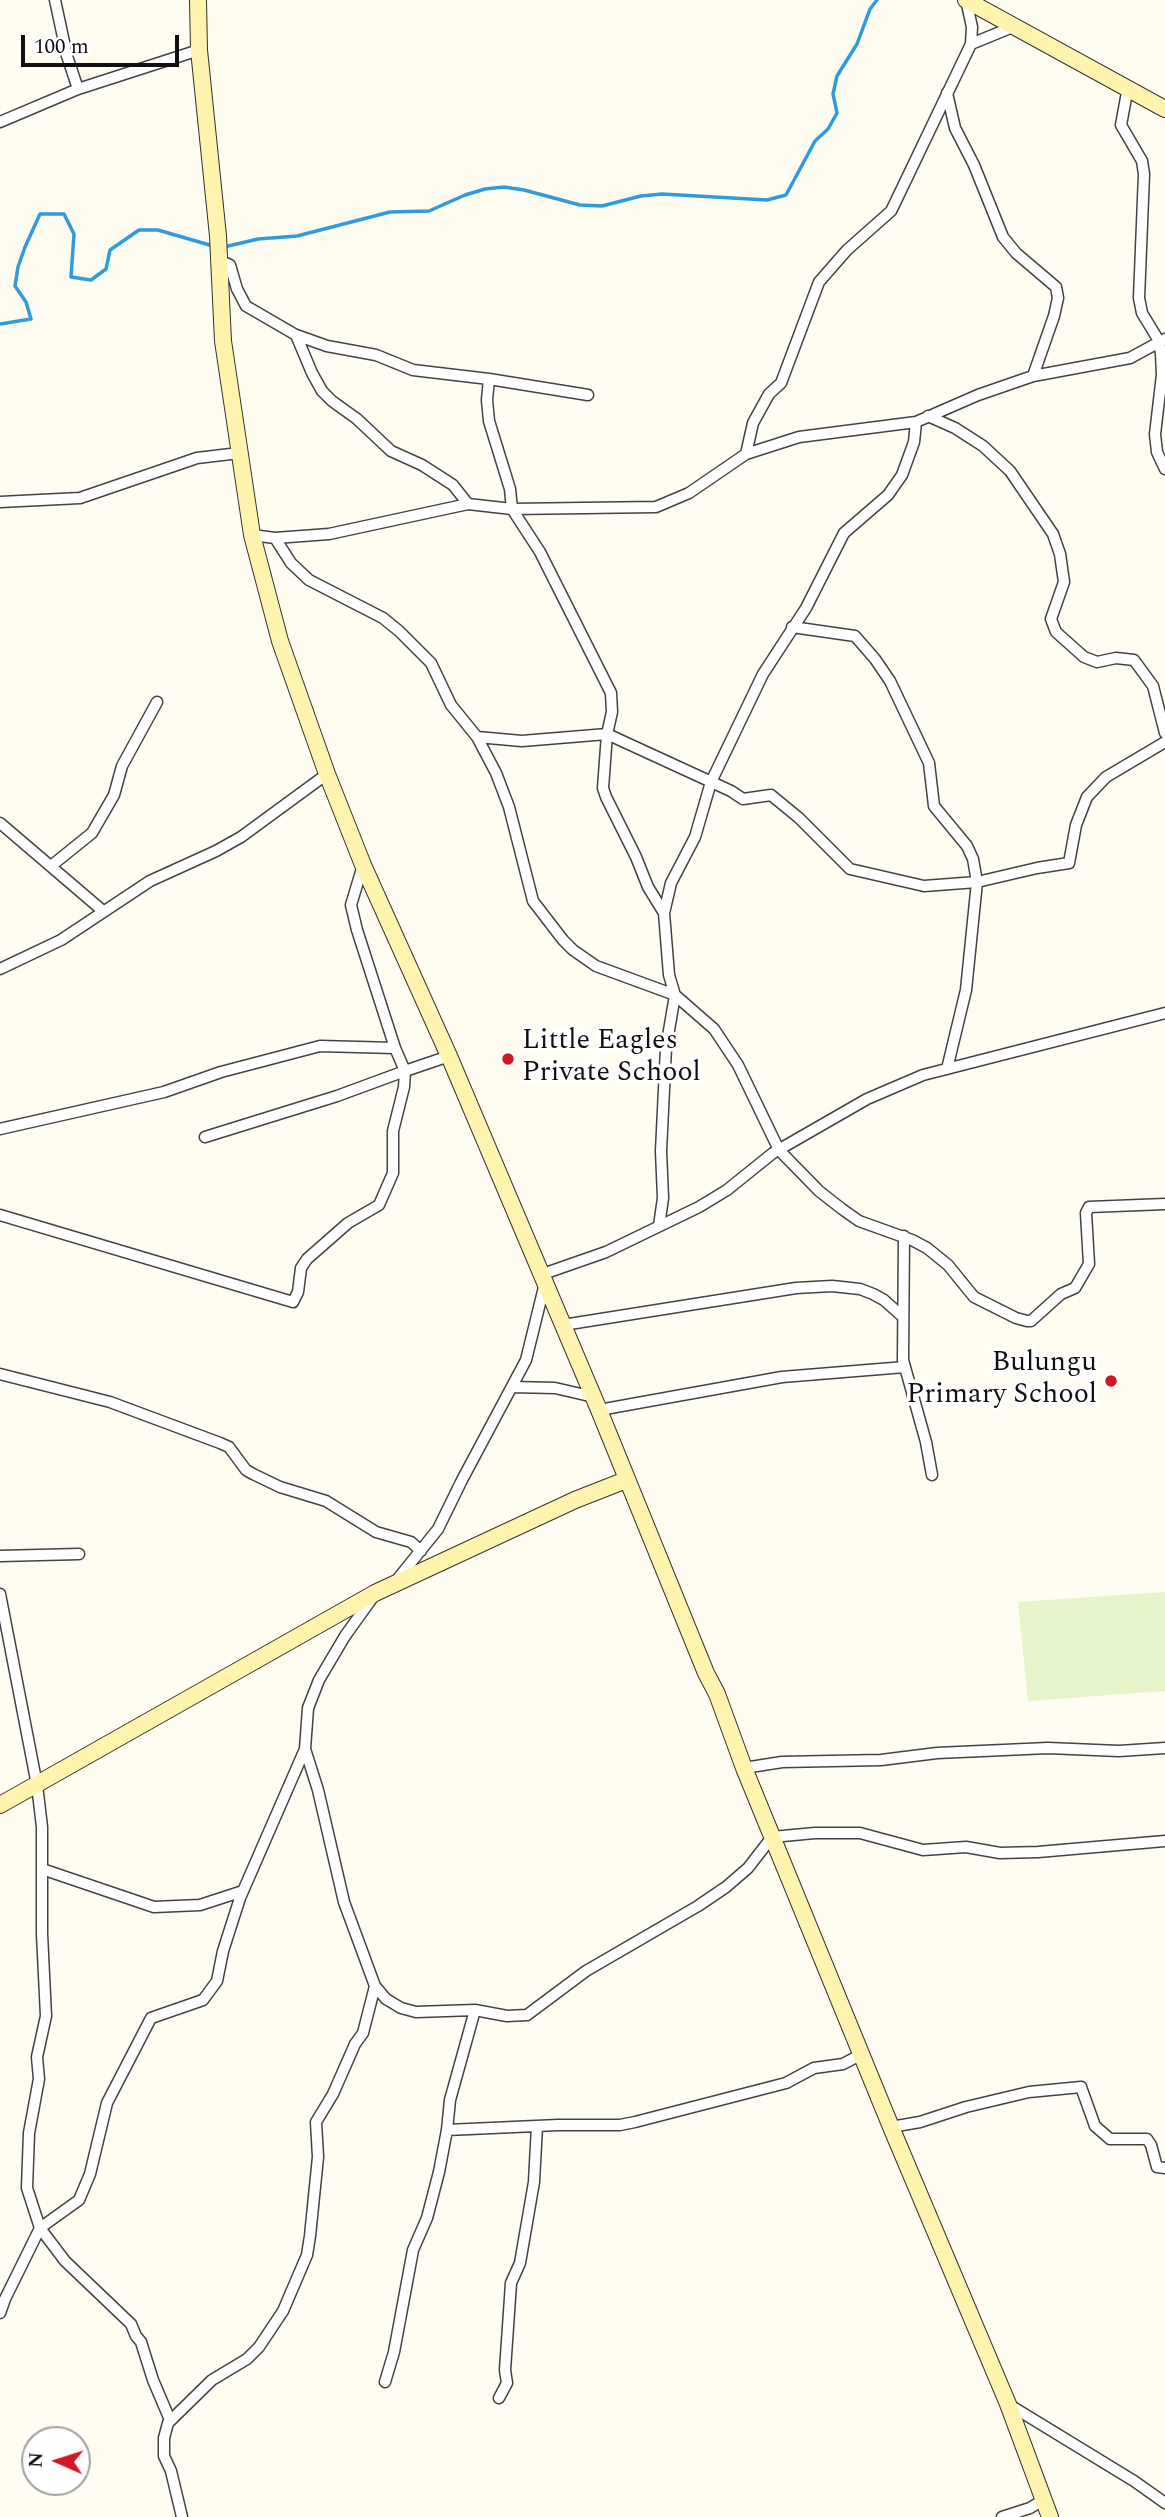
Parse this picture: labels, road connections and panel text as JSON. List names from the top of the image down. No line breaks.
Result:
{"places":["Little Eagles Private School","Bulungu Primary School"],"scale_bar":"100 m","north":"left"}
